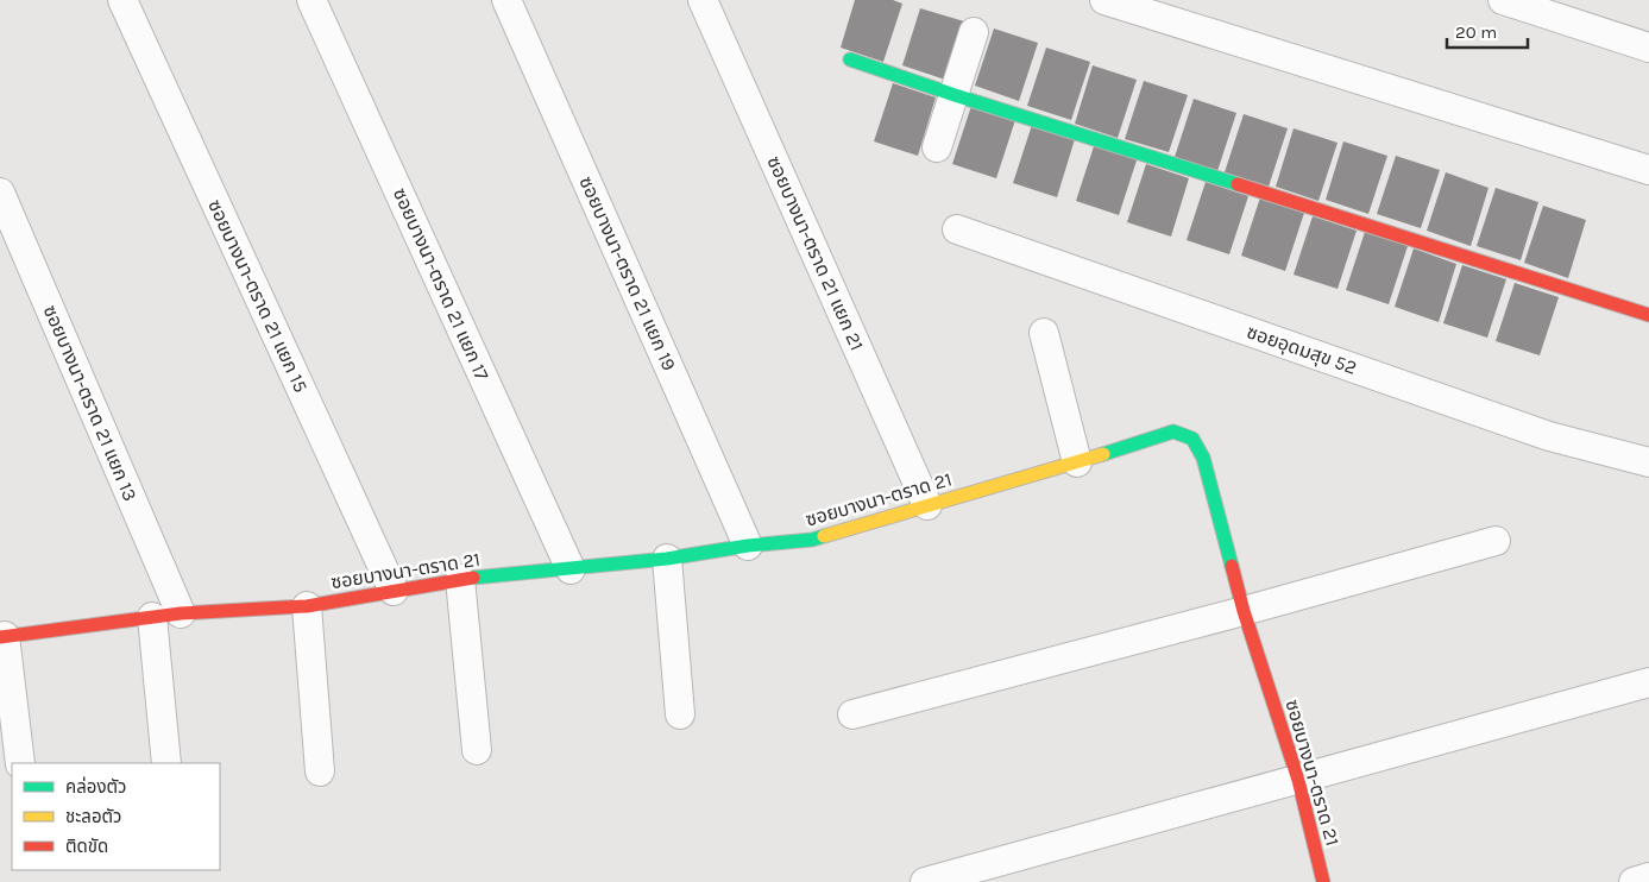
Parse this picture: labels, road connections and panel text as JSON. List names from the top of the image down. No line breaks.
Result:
{"streets":{"street":["ซอยบางนา-ตราด 21 แยก 21","ซอยบางนา-ตราด 21 แยก 19","ซอยบางนา-ตราด 21 แยก 17","ซอยบางนา-ตราด 21 แยก 15","ซอยอุดมสุข 52","ซอยบางนา-ตราด 21 แยก 13","ซอยบางนา-ตราด 21"]},"crossings":[["ซอยบางนา-ตราด 21 แยก 21","ซอยบางนา-ตราด 21"],["ซอยบางนา-ตราด 21 แยก 19","ซอยบางนา-ตราด 21"],["ซอยบางนา-ตราด 21 แยก 17","ซอยบางนา-ตราด 21"],["ซอยบางนา-ตราด 21 แยก 15","ซอยบางนา-ตราด 21"],["ซอยบางนา-ตราด 21 แยก 13","ซอยบางนา-ตราด 21"]],"legend":["คล่องตัว","ชะลอตัว","ติดขัด"],"scale_bar":"20 m"}
